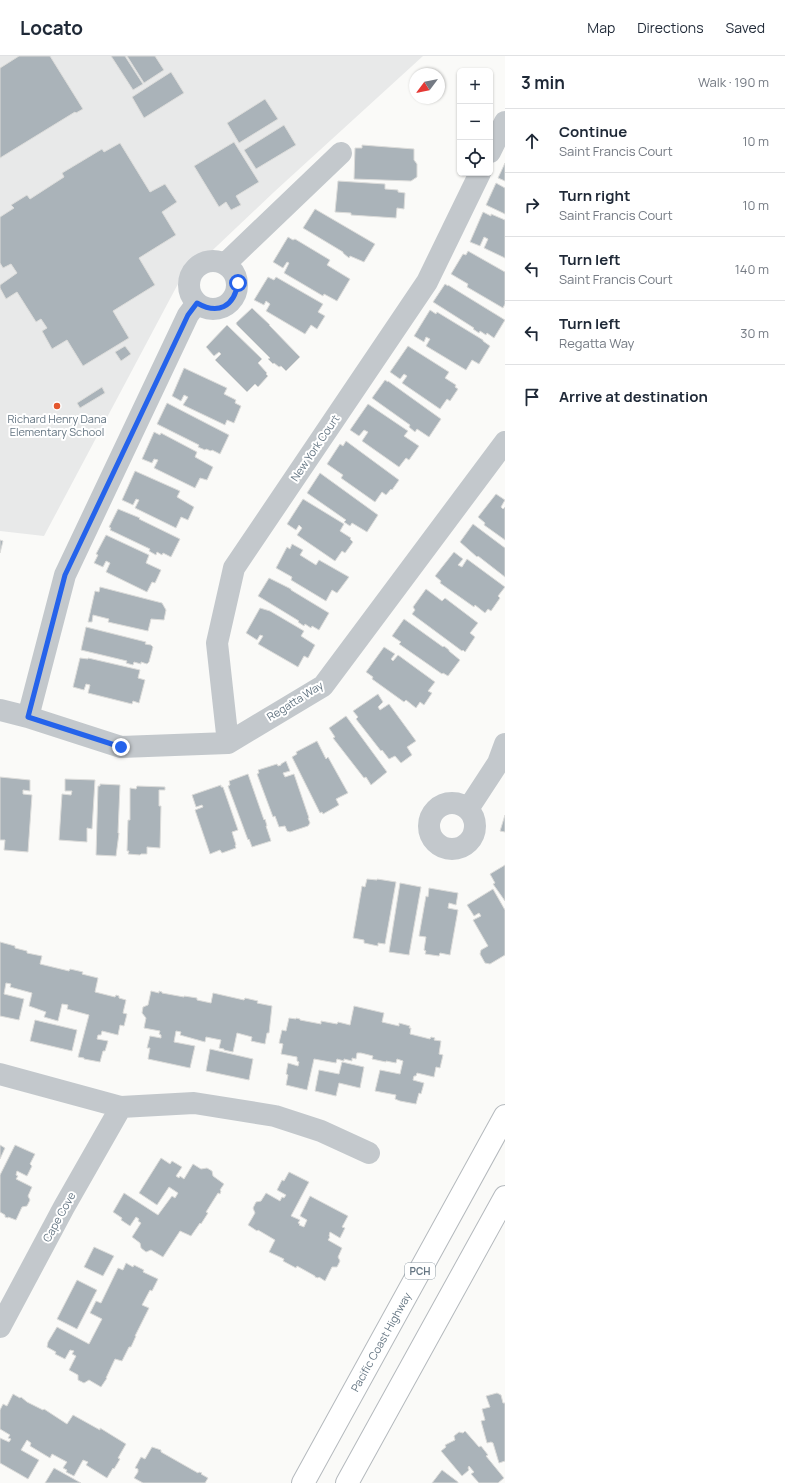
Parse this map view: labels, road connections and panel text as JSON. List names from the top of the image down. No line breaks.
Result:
{"streets":{"highway":["PCH","Pacific Coast Highway"],"street":["New York Court","Regatta Way","Cape Cove"]},"crossings":[["New York Court","Regatta Way"]],"places":["Richard Henry Dana Elementary School"],"north":"bottom left","page":{"header":"Locato","nav":["Map","Directions","Saved"],"heading":["3 min","Walk · 190 m"],"map_buttons":["+","−"],"list":[["Continue","Saint Francis Court","10 m"],["Turn right","Saint Francis Court","10 m"],["Turn left","Saint Francis Court","140 m"],["Turn left","Regatta Way","30 m"],"Arrive at destination"]}}
